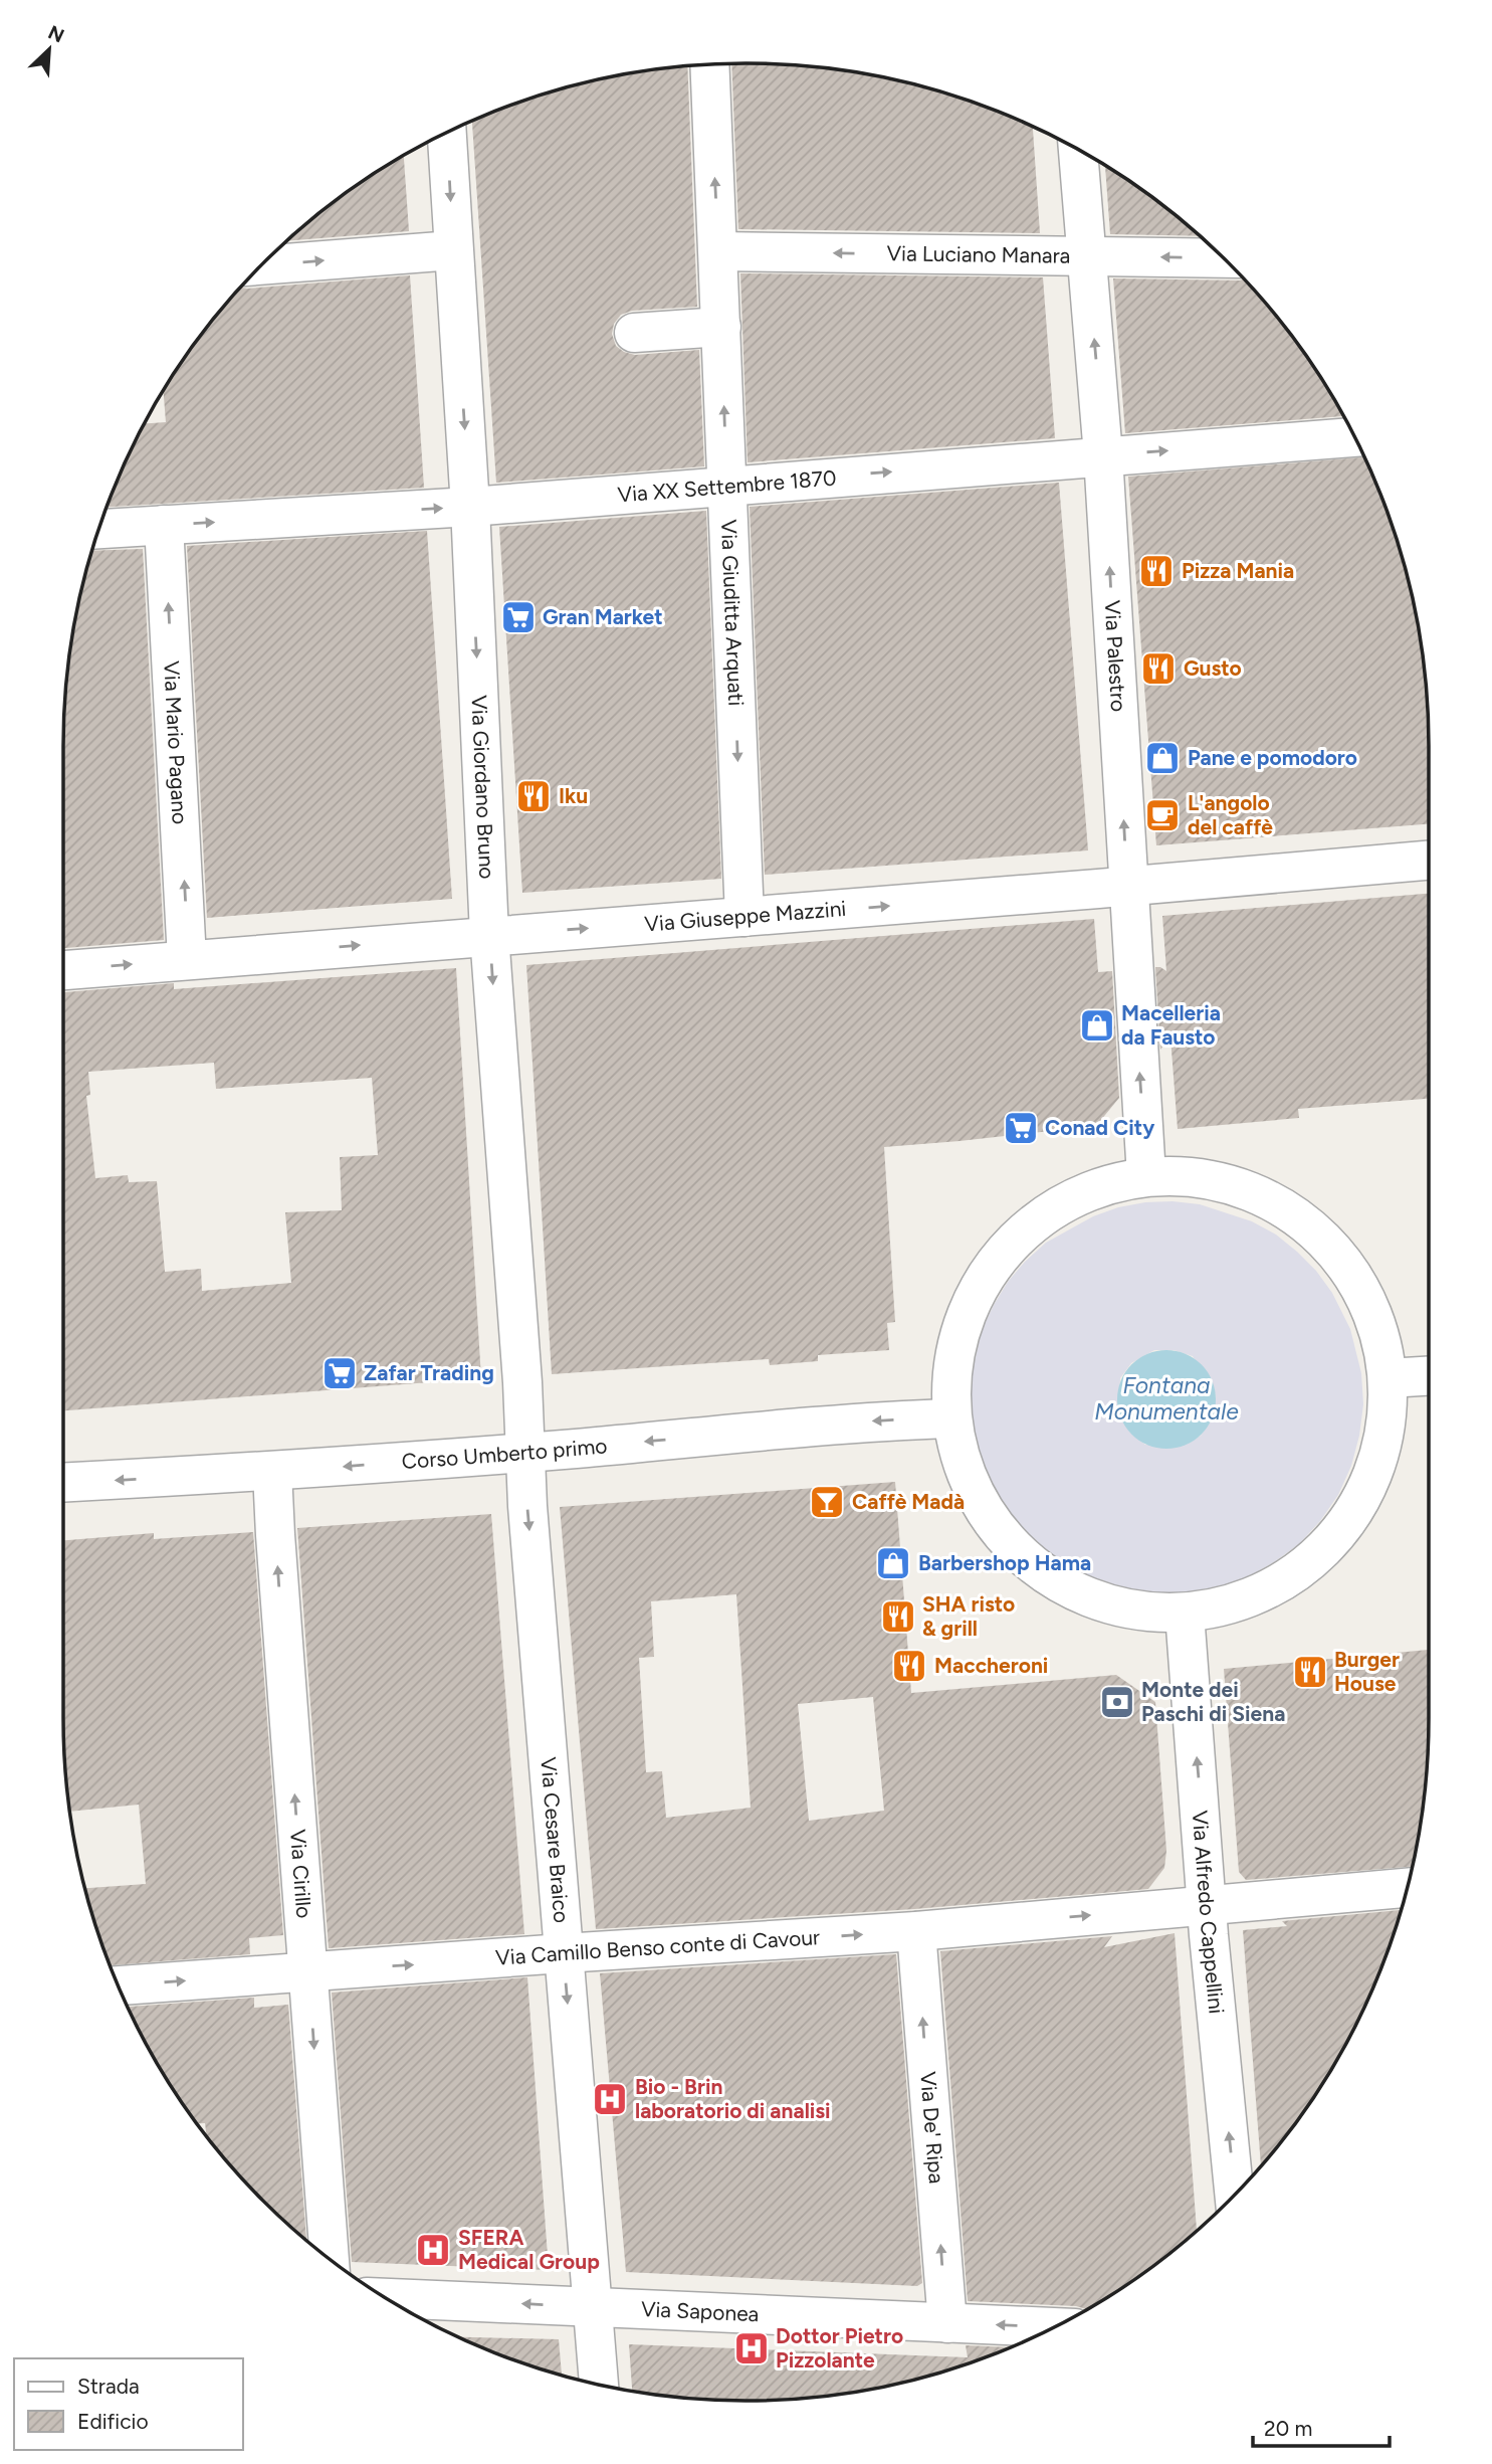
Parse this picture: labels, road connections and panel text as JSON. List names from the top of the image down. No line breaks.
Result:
{"streets":{"street":["Via Luciano Manara","Via XX Settembre 1870","Via Giuditta Arquati","Via Palestro","Via Mario Pagano","Via Giordano Bruno","Via Giuseppe Mazzini","Corso Umberto primo","Via Cesare Braico","Via Cirillo","Via Alfredo Cappellini","Via Camillo Benso conte di Cavour","Via De' Ripa","Via Saponea"]},"crossings":[["Via Luciano Manara","Via Giuditta Arquati"],["Via Luciano Manara","Via Palestro"],["Via XX Settembre 1870","Via Giuditta Arquati"],["Via XX Settembre 1870","Via Palestro"],["Via XX Settembre 1870","Via Mario Pagano"],["Via XX Settembre 1870","Via Giordano Bruno"],["Via Giuditta Arquati","Via Giuseppe Mazzini"],["Via Palestro","Via Giuseppe Mazzini"],["Via Mario Pagano","Via Giuseppe Mazzini"],["Via Giordano Bruno","Via Giuseppe Mazzini"],["Via Giordano Bruno","Corso Umberto primo"],["Via Giordano Bruno","Via Cesare Braico"],["Corso Umberto primo","Via Cesare Braico"],["Corso Umberto primo","Via Cirillo"],["Via Cesare Braico","Via Camillo Benso conte di Cavour"],["Via Cesare Braico","Via Saponea"],["Via Cirillo","Via Camillo Benso conte di Cavour"],["Via Alfredo Cappellini","Via Camillo Benso conte di Cavour"],["Via Camillo Benso conte di Cavour","Via De' Ripa"],["Via De' Ripa","Via Saponea"]],"one_way":["Via Luciano Manara","Via XX Settembre 1870","Via Palestro","Via Mario Pagano","Via Giordano Bruno","Via Giuseppe Mazzini","Corso Umberto primo","Via Cesare Braico","Via Alfredo Cappellini","Via Camillo Benso conte di Cavour","Via De' Ripa","Via Saponea"],"water":["Fontana Monumentale"],"places":{"restaurant":["Pizza Mania","Gusto","Iku","SHA risto & grill","Maccheroni","Burger House"],"supermarket":["Gran Market","Conad City","Zafar Trading"],"shop":["Pane e pomodoro","Macelleria da Fausto","Barbershop Hama"],"cafe":["L'angolo del caffè"],"bar":["Caffè Madà"],"bank":["Monte dei Paschi di Siena"],"hospital":["Bio - Brin laboratorio di analisi","SFERA Medical Group","Dottor Pietro Pizzolante"]},"legend":["Strada","Edificio"],"scale_bar":"20 m","north":"top right"}
